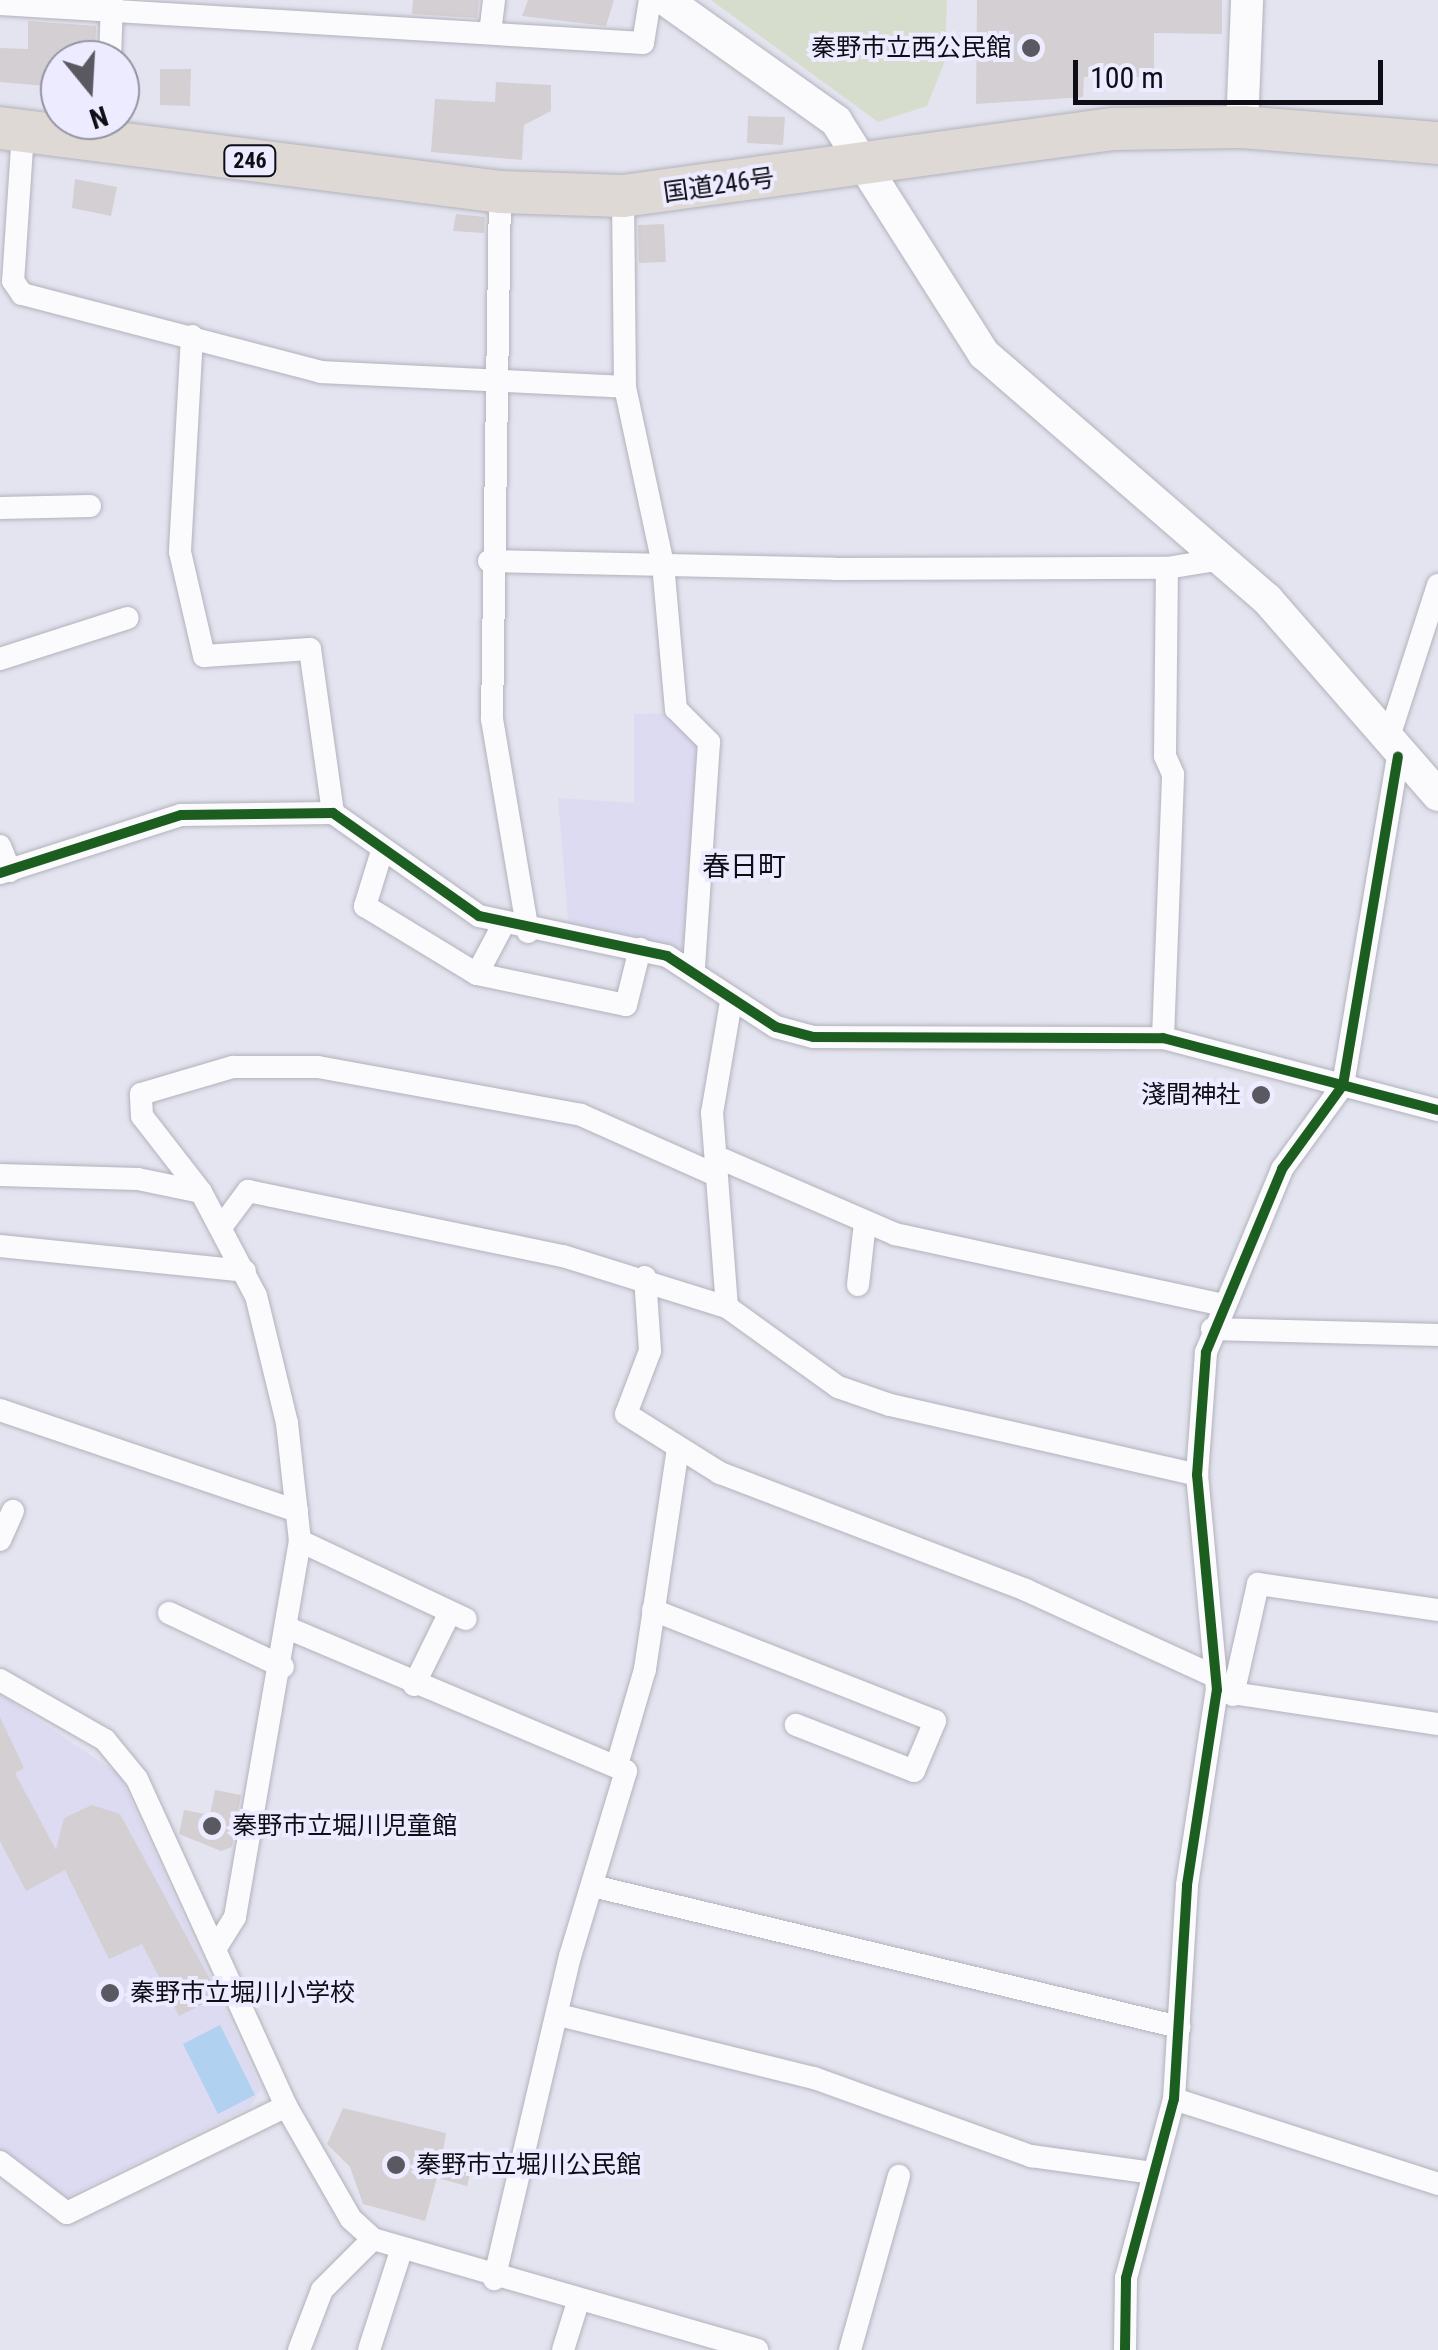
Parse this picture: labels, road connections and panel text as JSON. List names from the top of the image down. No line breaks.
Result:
{"streets":{"highway":["246","国道246号"]},"districts":["春日町"],"places":["秦野市立西公民館","淺間神社","秦野市立堀川児童館","秦野市立堀川小学校","秦野市立堀川公民館"],"scale_bar":"100 m","north":"bottom"}
